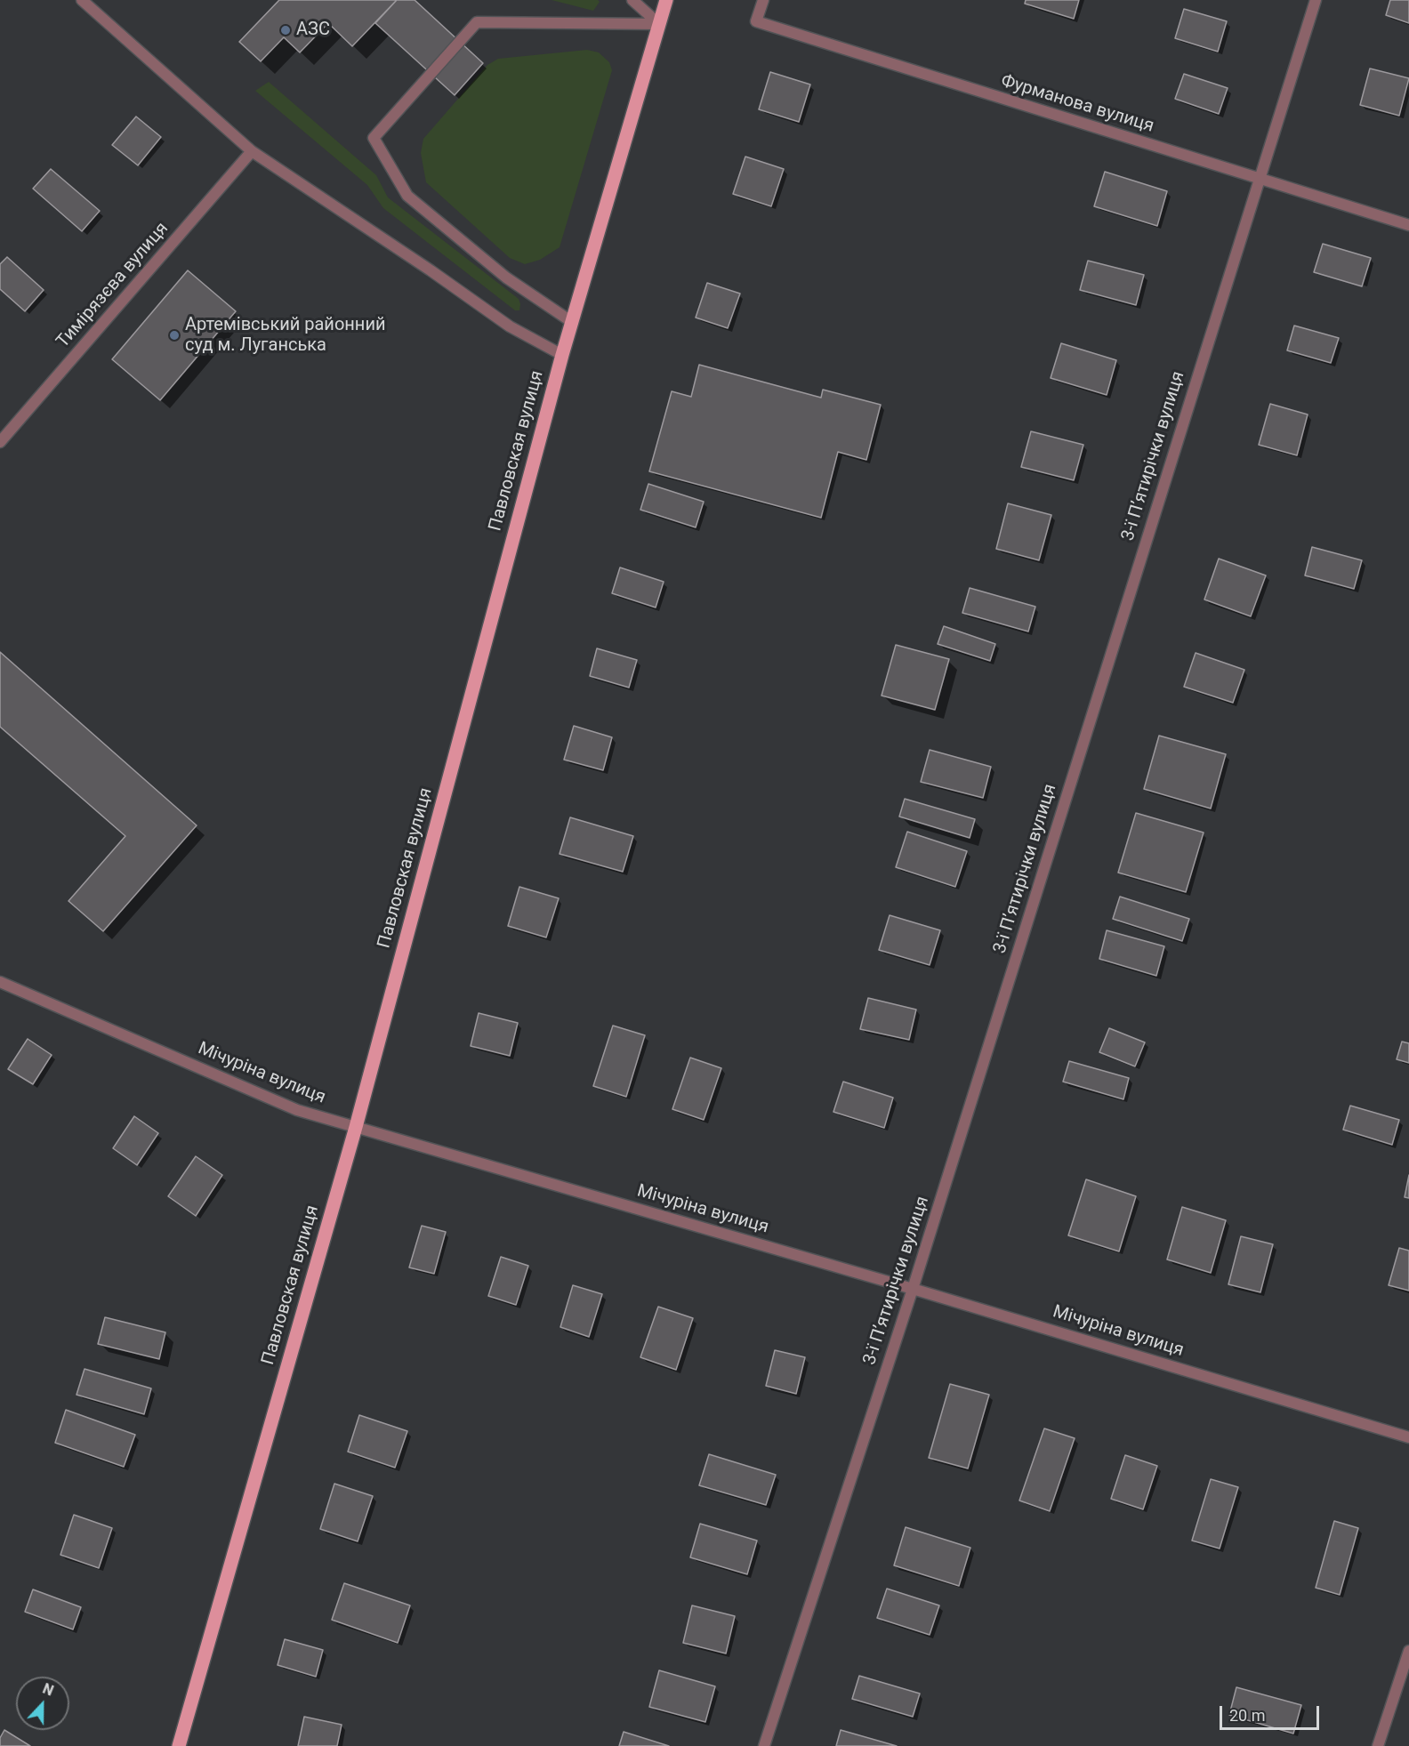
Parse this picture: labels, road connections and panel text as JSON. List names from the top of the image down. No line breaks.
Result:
{"streets":{"main road":["Павловская вулиця"],"street":["Фурманова вулиця","Тимірязєва вулиця","3-ї П’ятирічки вулиця","Мічуріна вулиця"]},"crossings":[["Фурманова вулиця","3-ї П’ятирічки вулиця"],["Павловская вулиця","Мічуріна вулиця"],["3-ї П’ятирічки вулиця","Мічуріна вулиця"]],"places":["АЗС","Артемівський районний суд м. Луганська"],"scale_bar":"20 m","north":"top"}
